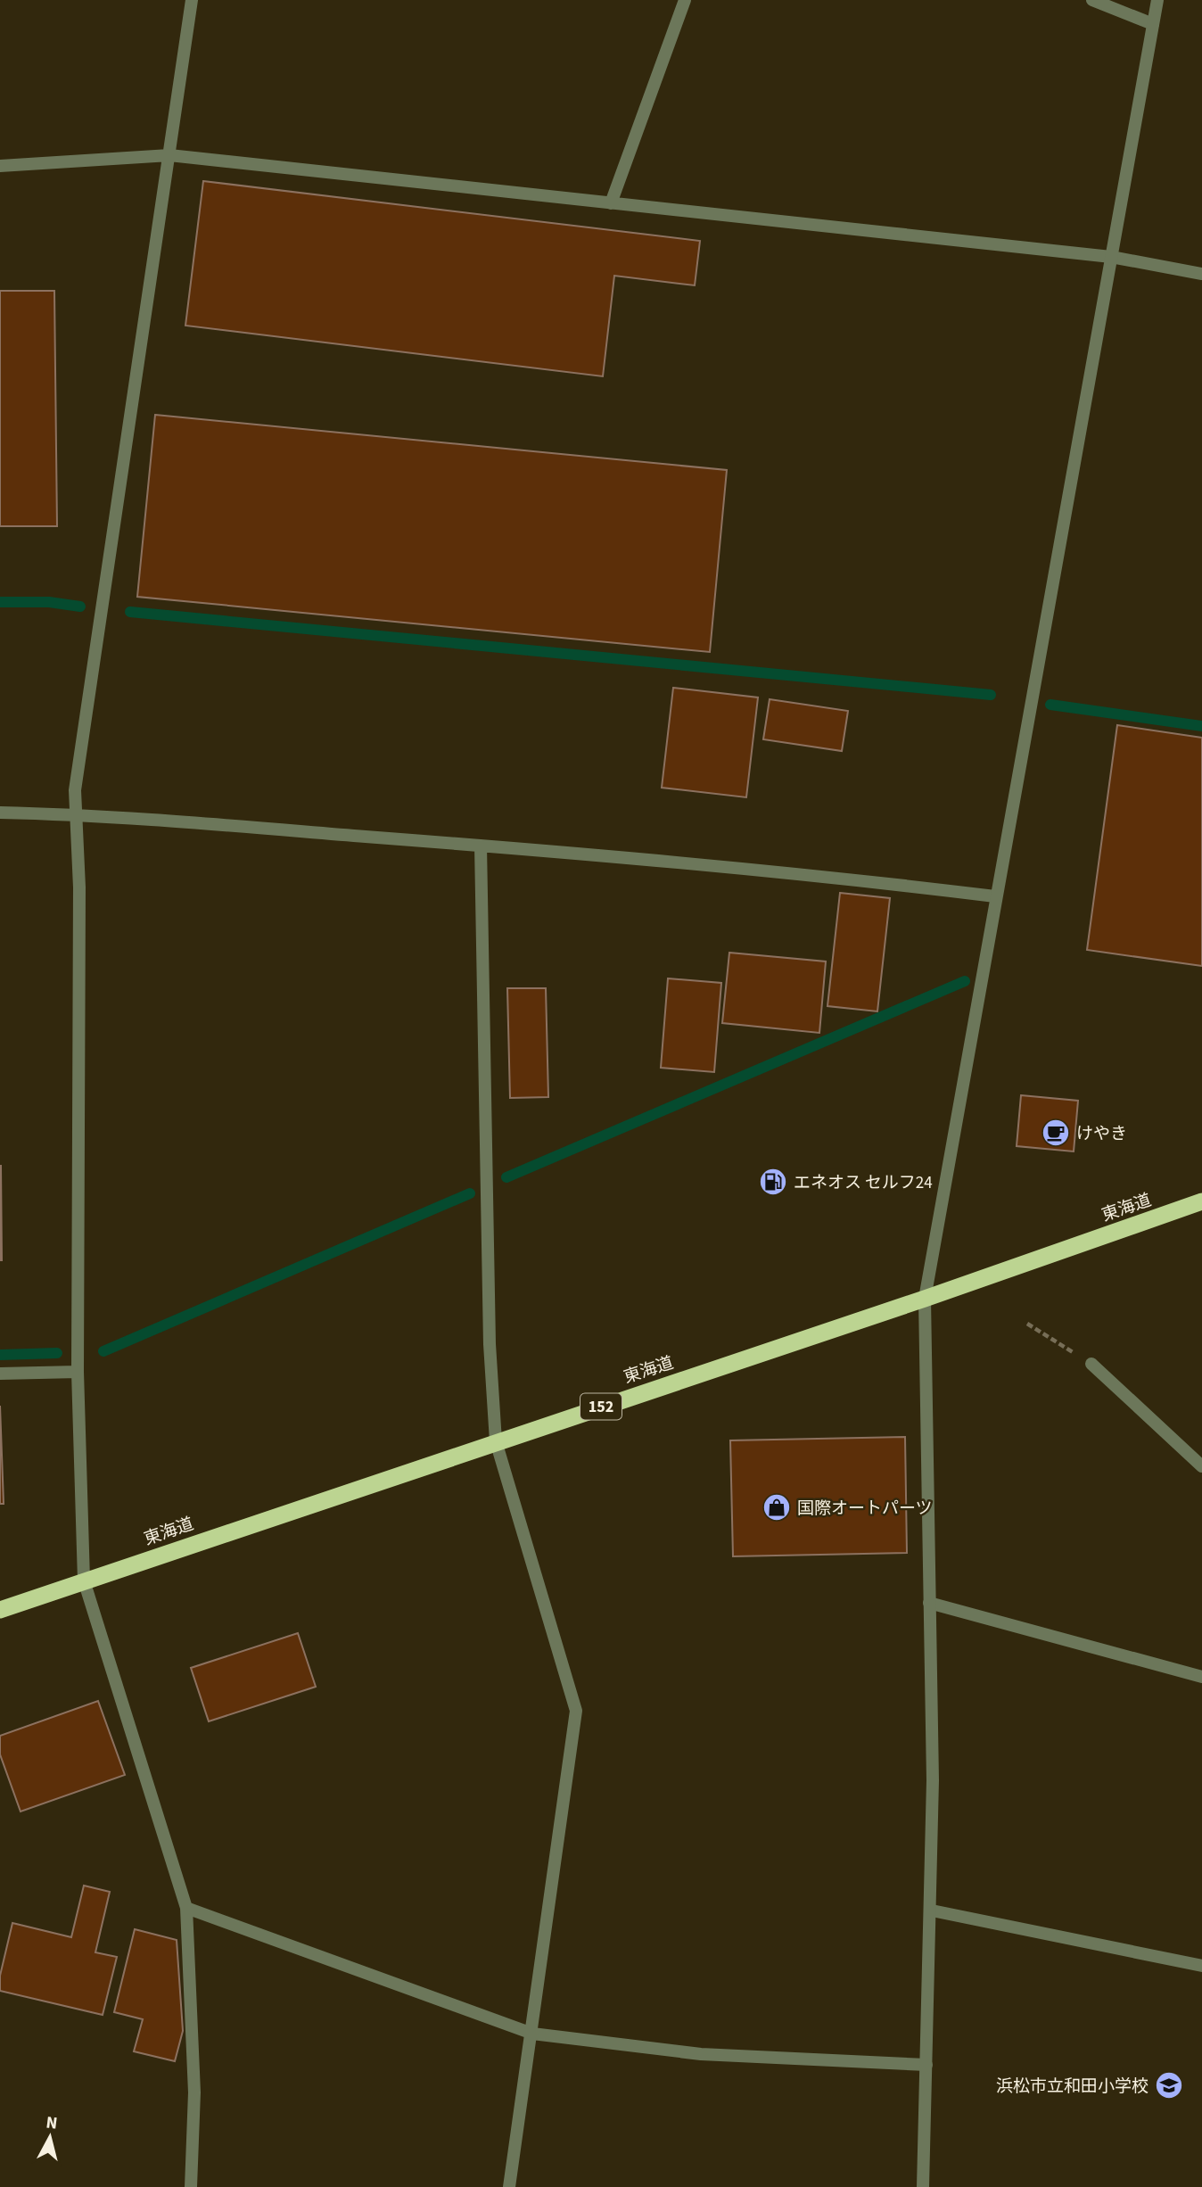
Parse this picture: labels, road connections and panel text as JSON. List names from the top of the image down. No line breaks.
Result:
{"streets":{"highway":["東海道","152"]},"places":{"cafe":["けやき"],"fuel station":["エネオス セルフ24"],"shop":["国際オートパーツ"],"school or university":["浜松市立和田小学校"]},"north":"top"}
